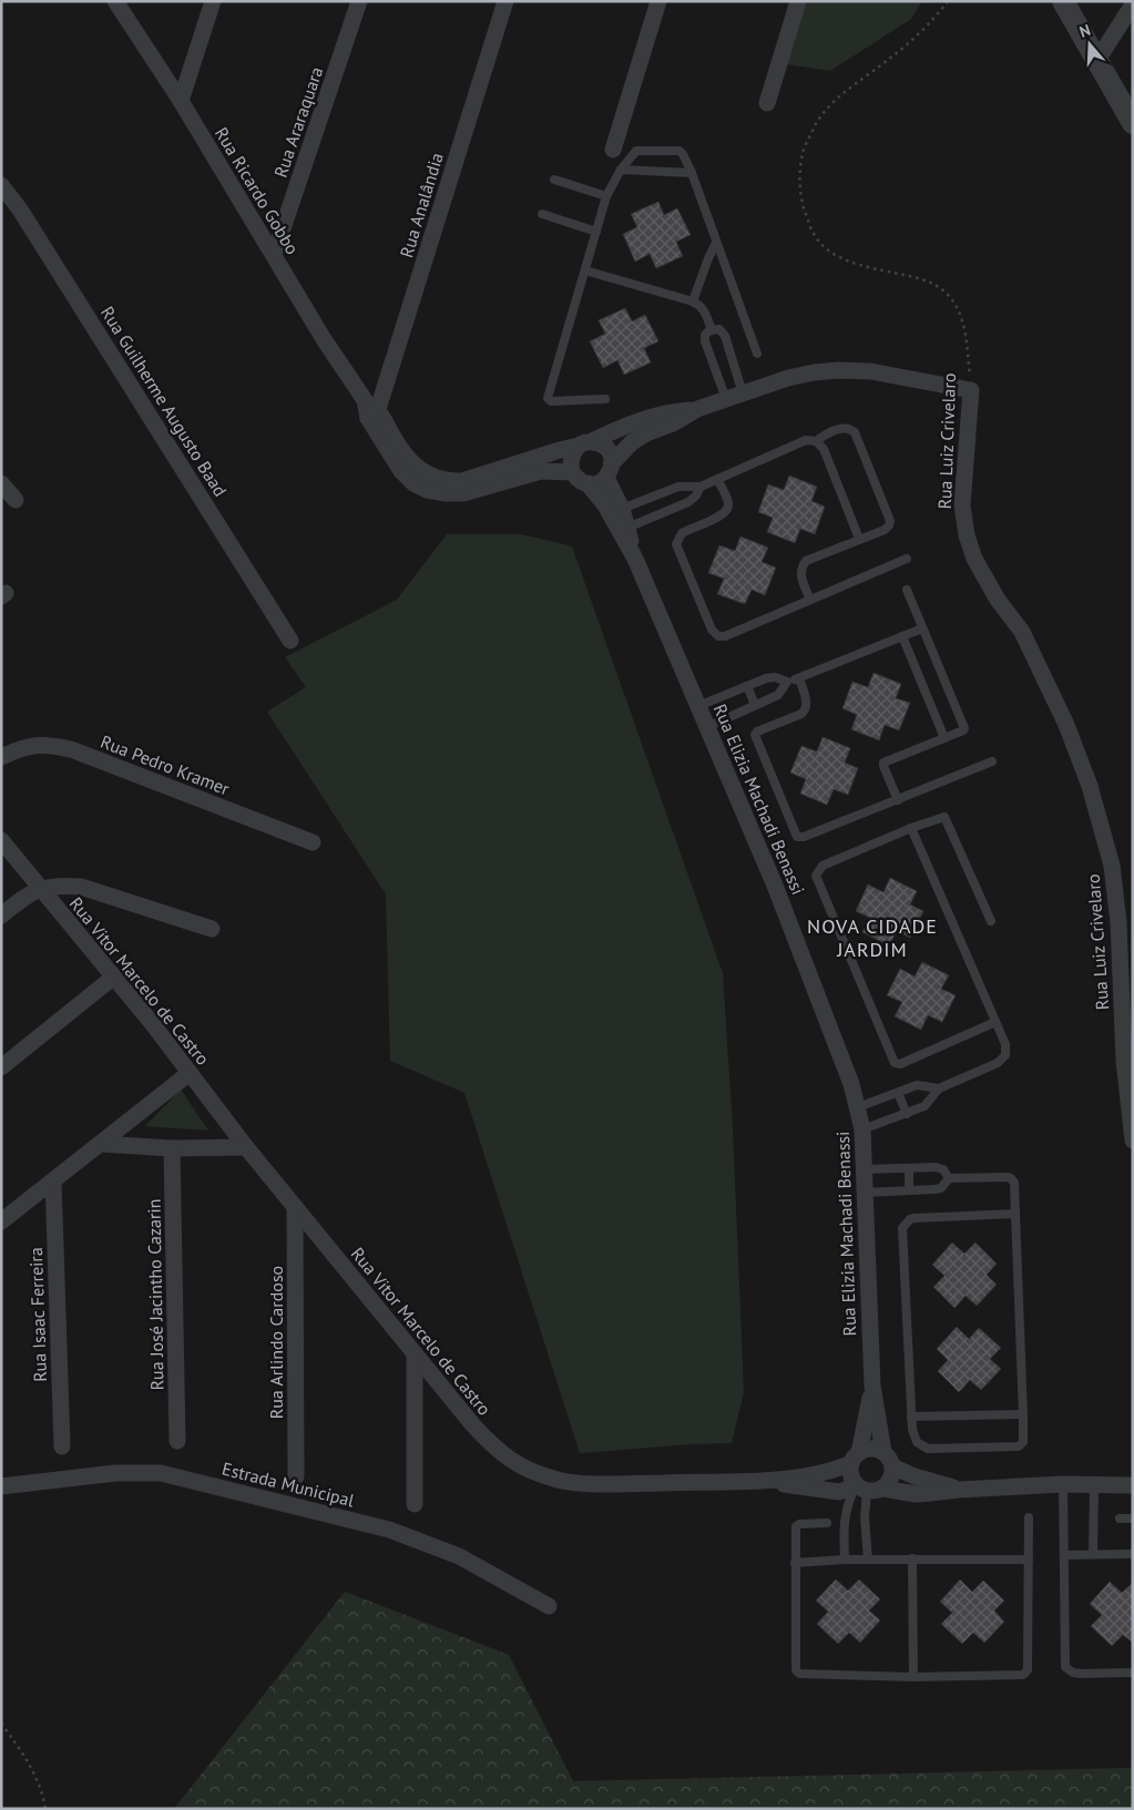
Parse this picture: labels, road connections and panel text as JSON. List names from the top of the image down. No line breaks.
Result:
{"streets":{"street":["Rua Araraquara","Rua Ricardo Gobbo","Rua Analândia","Rua Guilherme Augusto Baad","Rua Luiz Crivelaro","Rua Pedro Kramer","Rua Elizia Machadi Benassi","Rua Vitor Marcelo de Castro","Rua José Jacintho Cazarin","Rua Isaac Ferreira","Rua Arlindo Cardoso","Estrada Municipal"]},"crossings":[["Rua Araraquara","Rua Ricardo Gobbo"],["Rua Ricardo Gobbo","Rua Analândia"],["Rua Vitor Marcelo de Castro","Rua Arlindo Cardoso"]],"districts":["NOVA CIDADE JARDIM"],"north":"top"}
